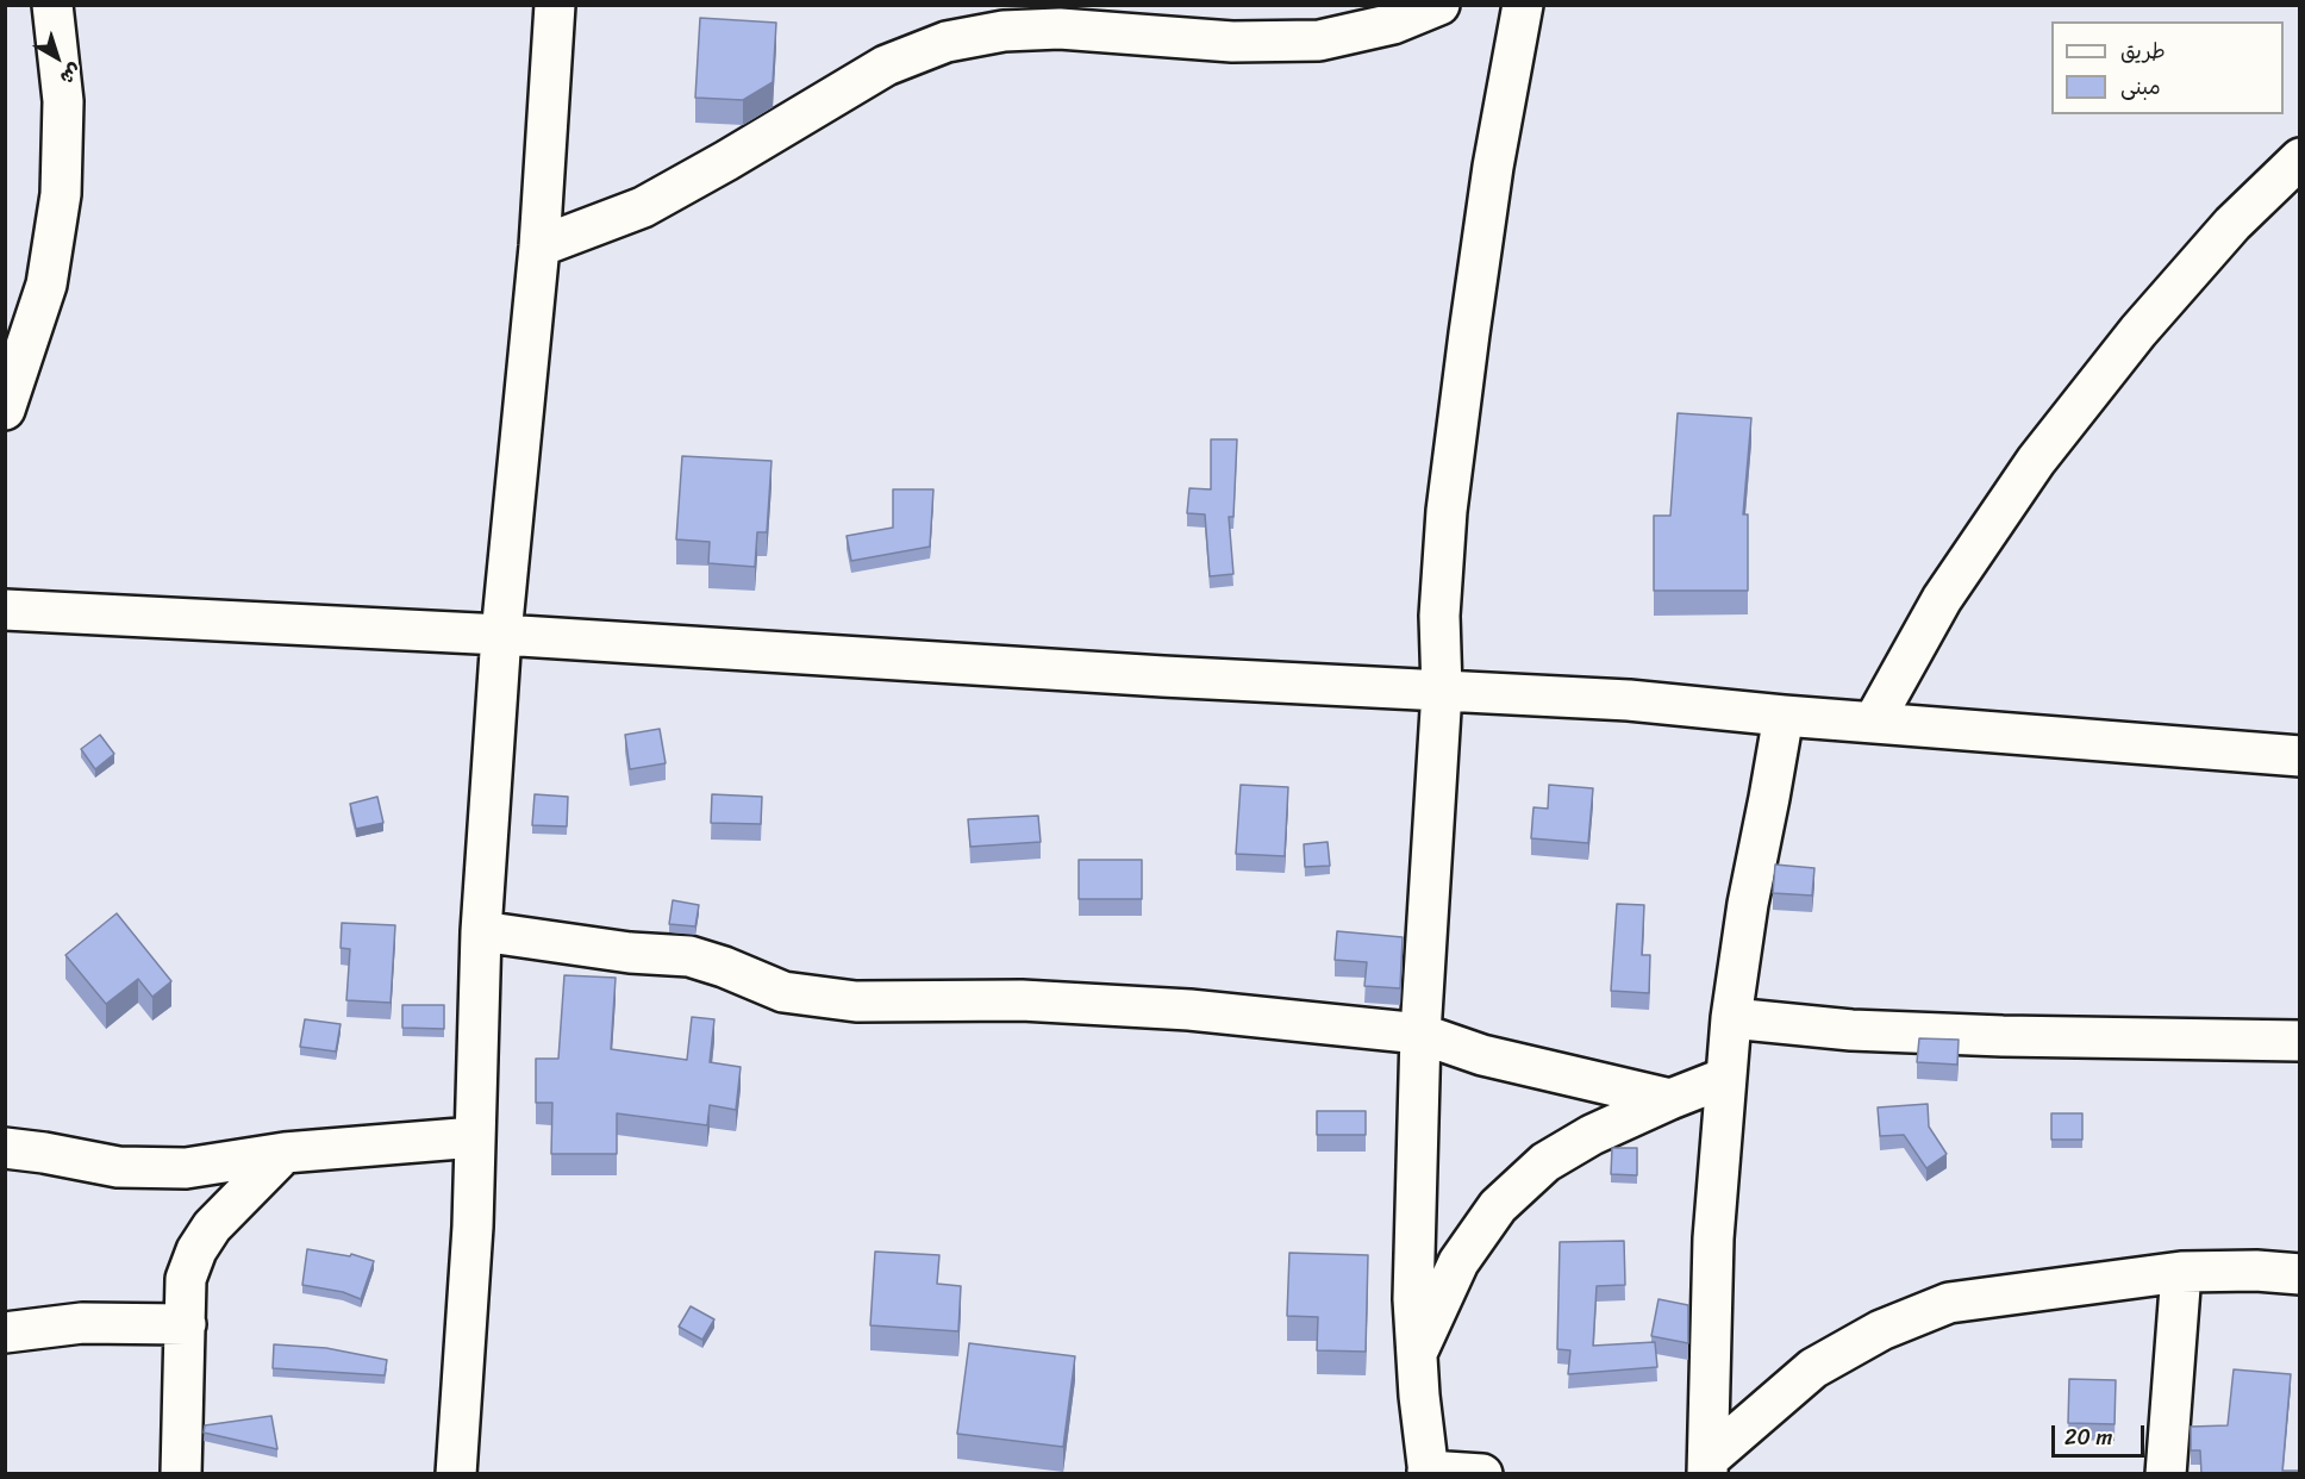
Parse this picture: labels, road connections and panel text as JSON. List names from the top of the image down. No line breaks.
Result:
{"legend":["طريق","مبنى"],"scale_bar":"20 m","north":"bottom right"}
